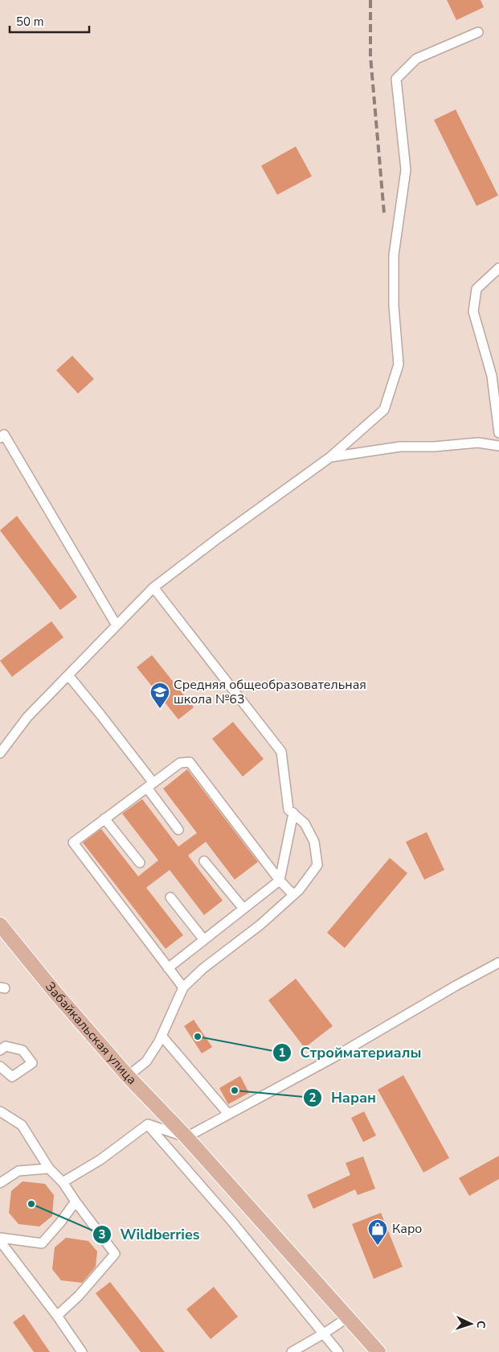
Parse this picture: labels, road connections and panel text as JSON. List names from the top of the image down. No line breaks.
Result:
{"streets":{"main road":["Забайкальская улица"]},"places":{"school or university":["Средняя общеобразовательная школа №63"],"other":["Стройматериалы","Наран","Wildberries"],"shop":["Каро"]},"scale_bar":"50 m","north":"right"}
